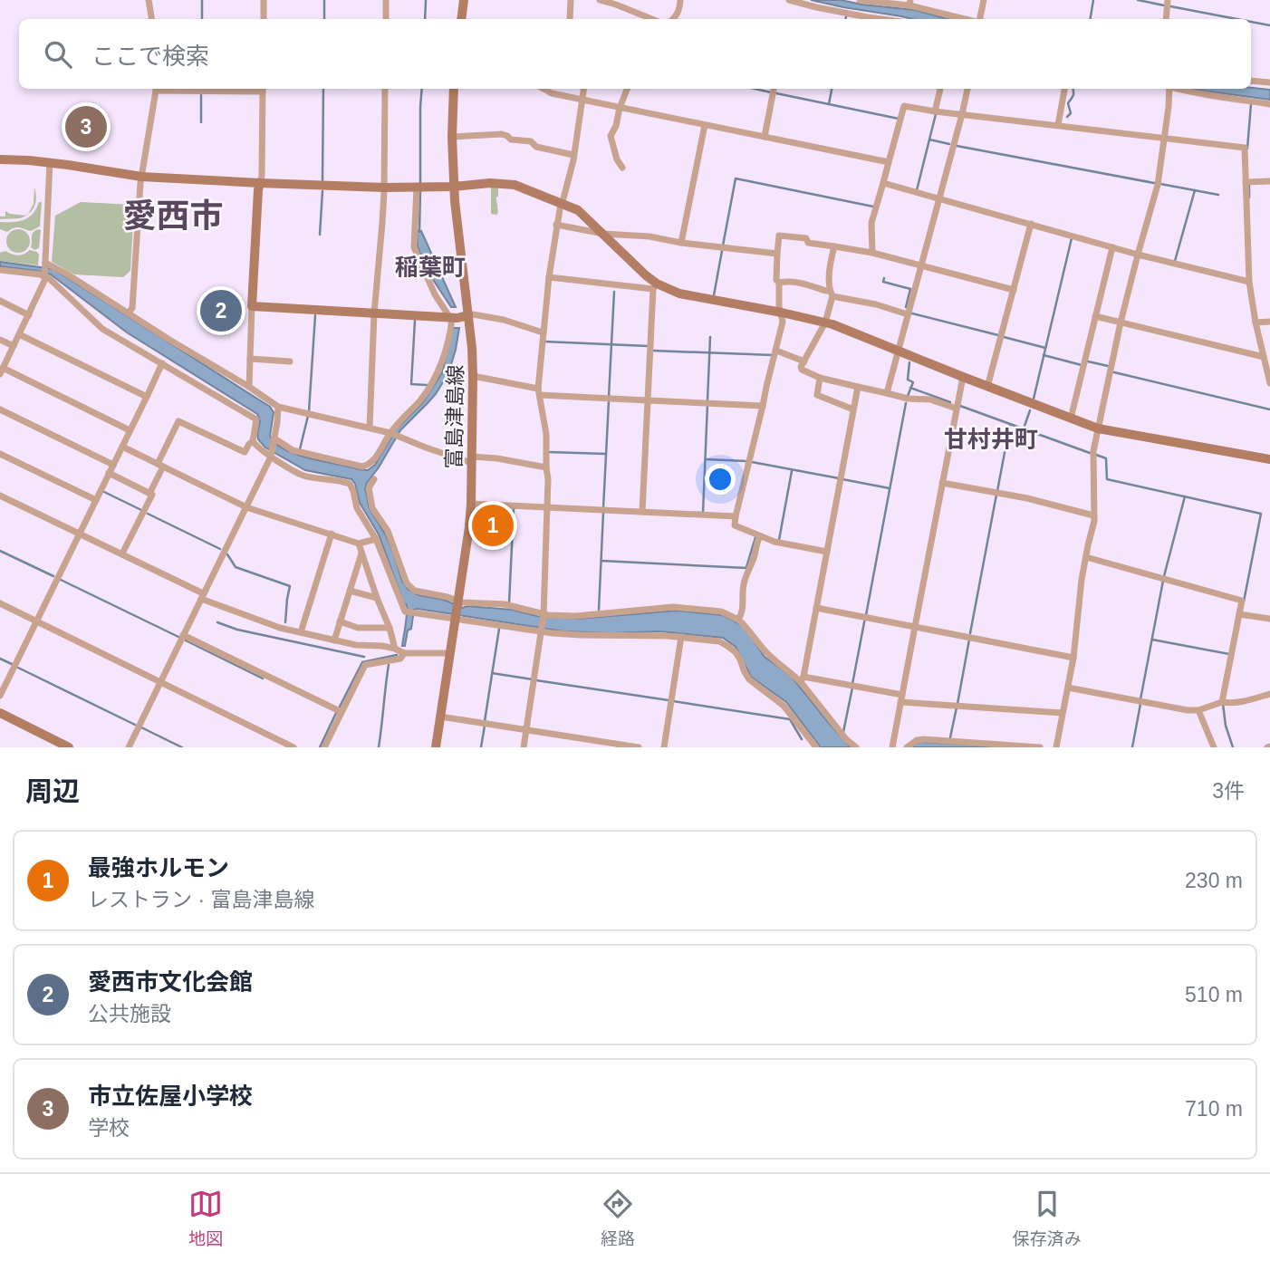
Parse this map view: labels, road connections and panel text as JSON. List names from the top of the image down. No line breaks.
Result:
{"streets":{"street":["富島津島線"]},"districts":["愛西市","稲葉町","甘村井町"],"page":{"search":"ここで検索","pins":["3","2","1"],"heading":["周辺","3件"],"list":[{"mark":"1","name":"最強ホルモン","note":"レストラン · 富島津島線","value":"230 m"},{"mark":"2","name":"愛西市文化会館","note":"公共施設","value":"510 m"},{"mark":"3","name":"市立佐屋小学校","note":"学校","value":"710 m"}],"nav":["地図","経路","保存済み"]}}
